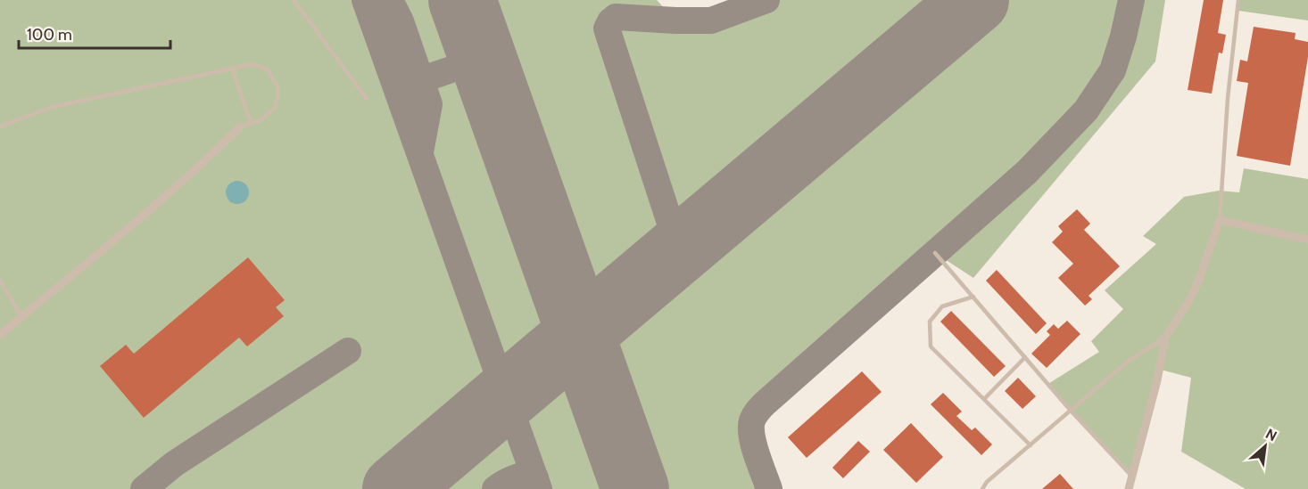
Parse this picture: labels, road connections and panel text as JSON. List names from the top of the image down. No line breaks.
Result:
{"scale_bar":"100 m","north":"top right"}
